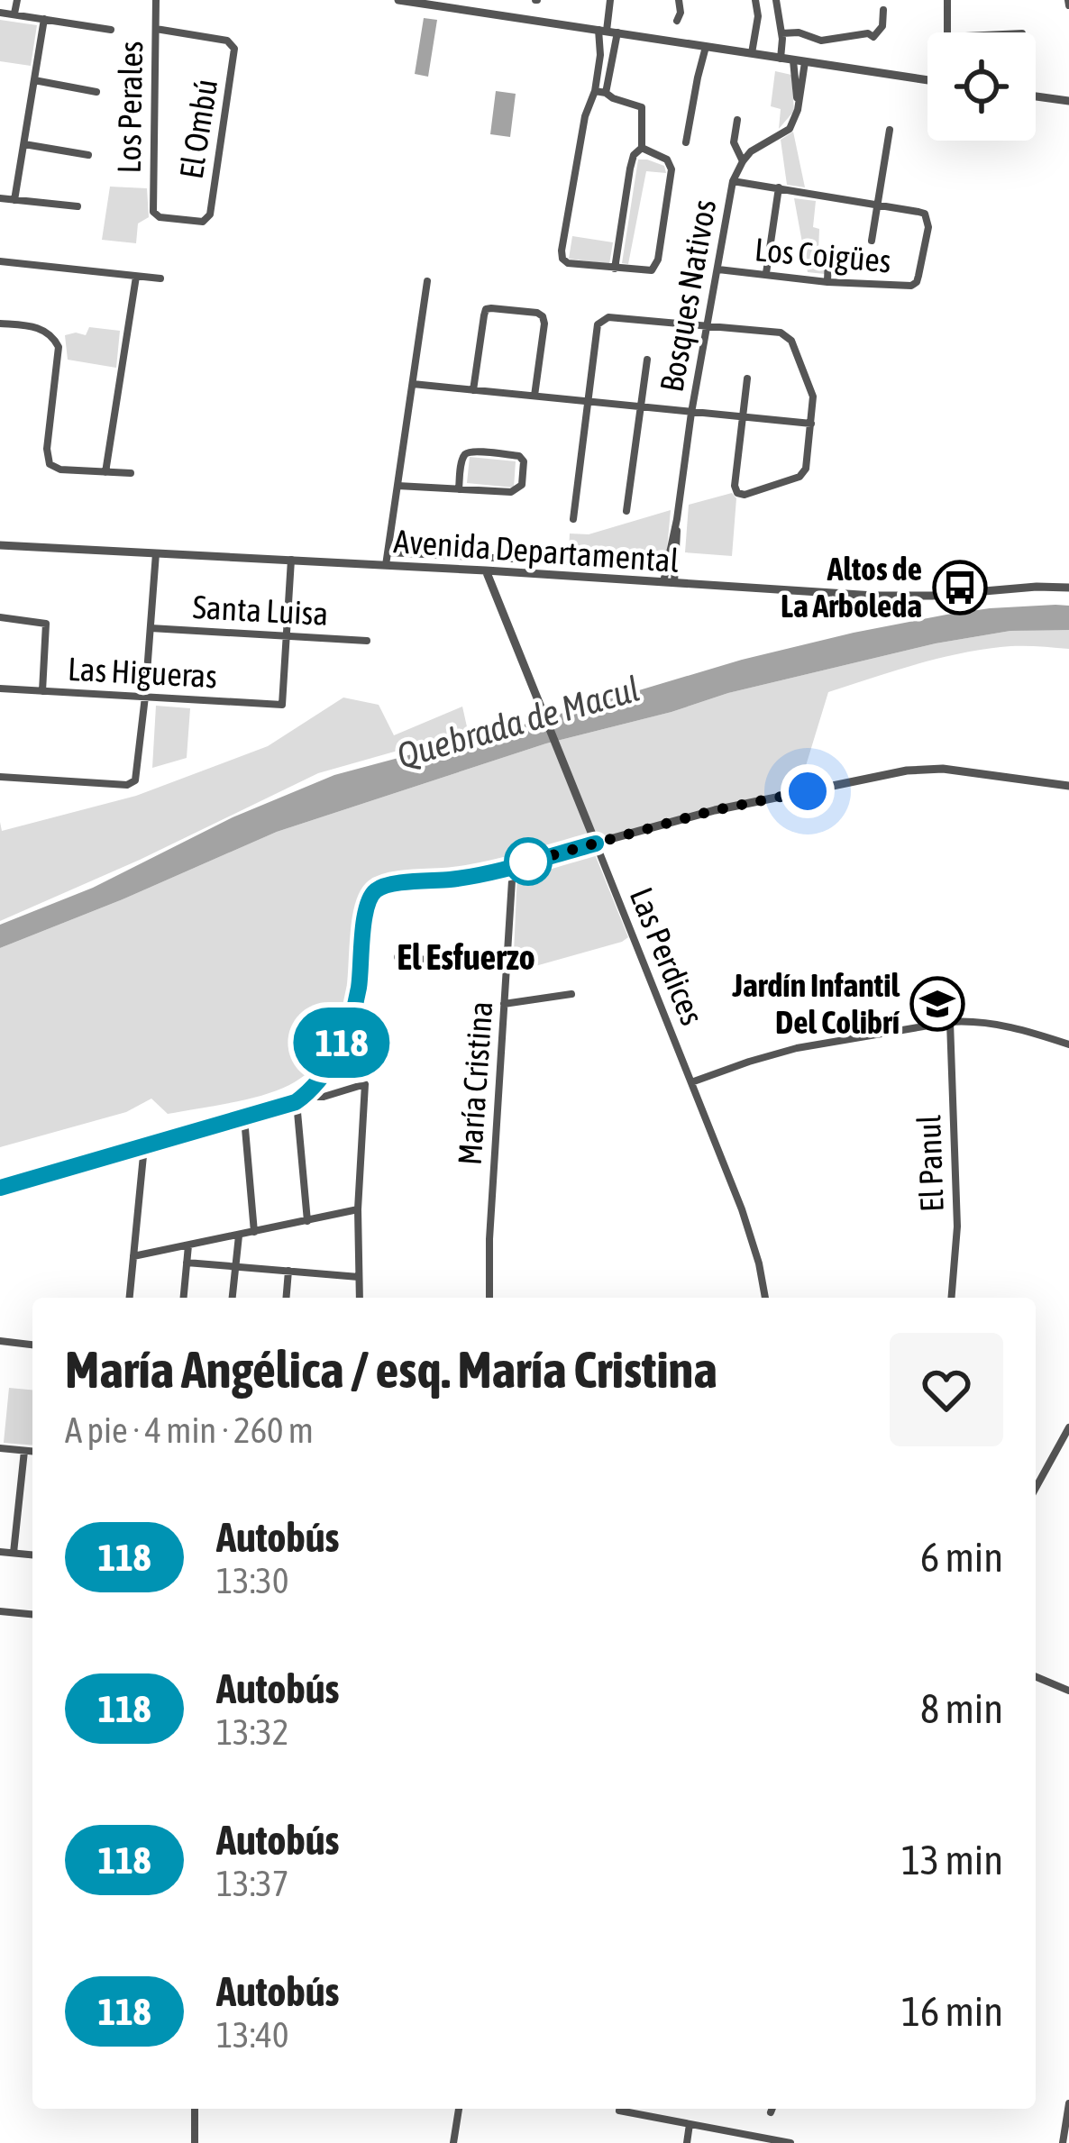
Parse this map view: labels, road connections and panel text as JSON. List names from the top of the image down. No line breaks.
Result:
{"streets":{"street":["Los Perales","El Ombú","Los Coigües","Bosques Nativos","Avenida Departamental","Santa Luisa","Las Higueras","Las Perdices","María Cristina","El Panul"]},"crossings":[["Los Perales","El Ombú"],["Los Coigües","Bosques Nativos"],["Bosques Nativos","Avenida Departamental"],["Avenida Departamental","Las Perdices"],["Santa Luisa","Las Higueras"]],"districts":["El Esfuerzo"],"water":["Quebrada de Macul"],"places":{"bus stop":["Altos de La Arboleda"],"school or university":["Jardín Infantil Del Colibrí"]},"lines":["bus line 118"],"page":{"on_map":"118","heading":["María Angélica / esq. María Cristina","A pie · 4 min · 260 m"],"list":[{"mark":"118","name":"Autobús","note":"13:30","value":"6 min"},{"mark":"118","name":"Autobús","note":"13:32","value":"8 min"},{"mark":"118","name":"Autobús","note":"13:37","value":"13 min"},{"mark":"118","name":"Autobús","note":"13:40","value":"16 min"}]}}
